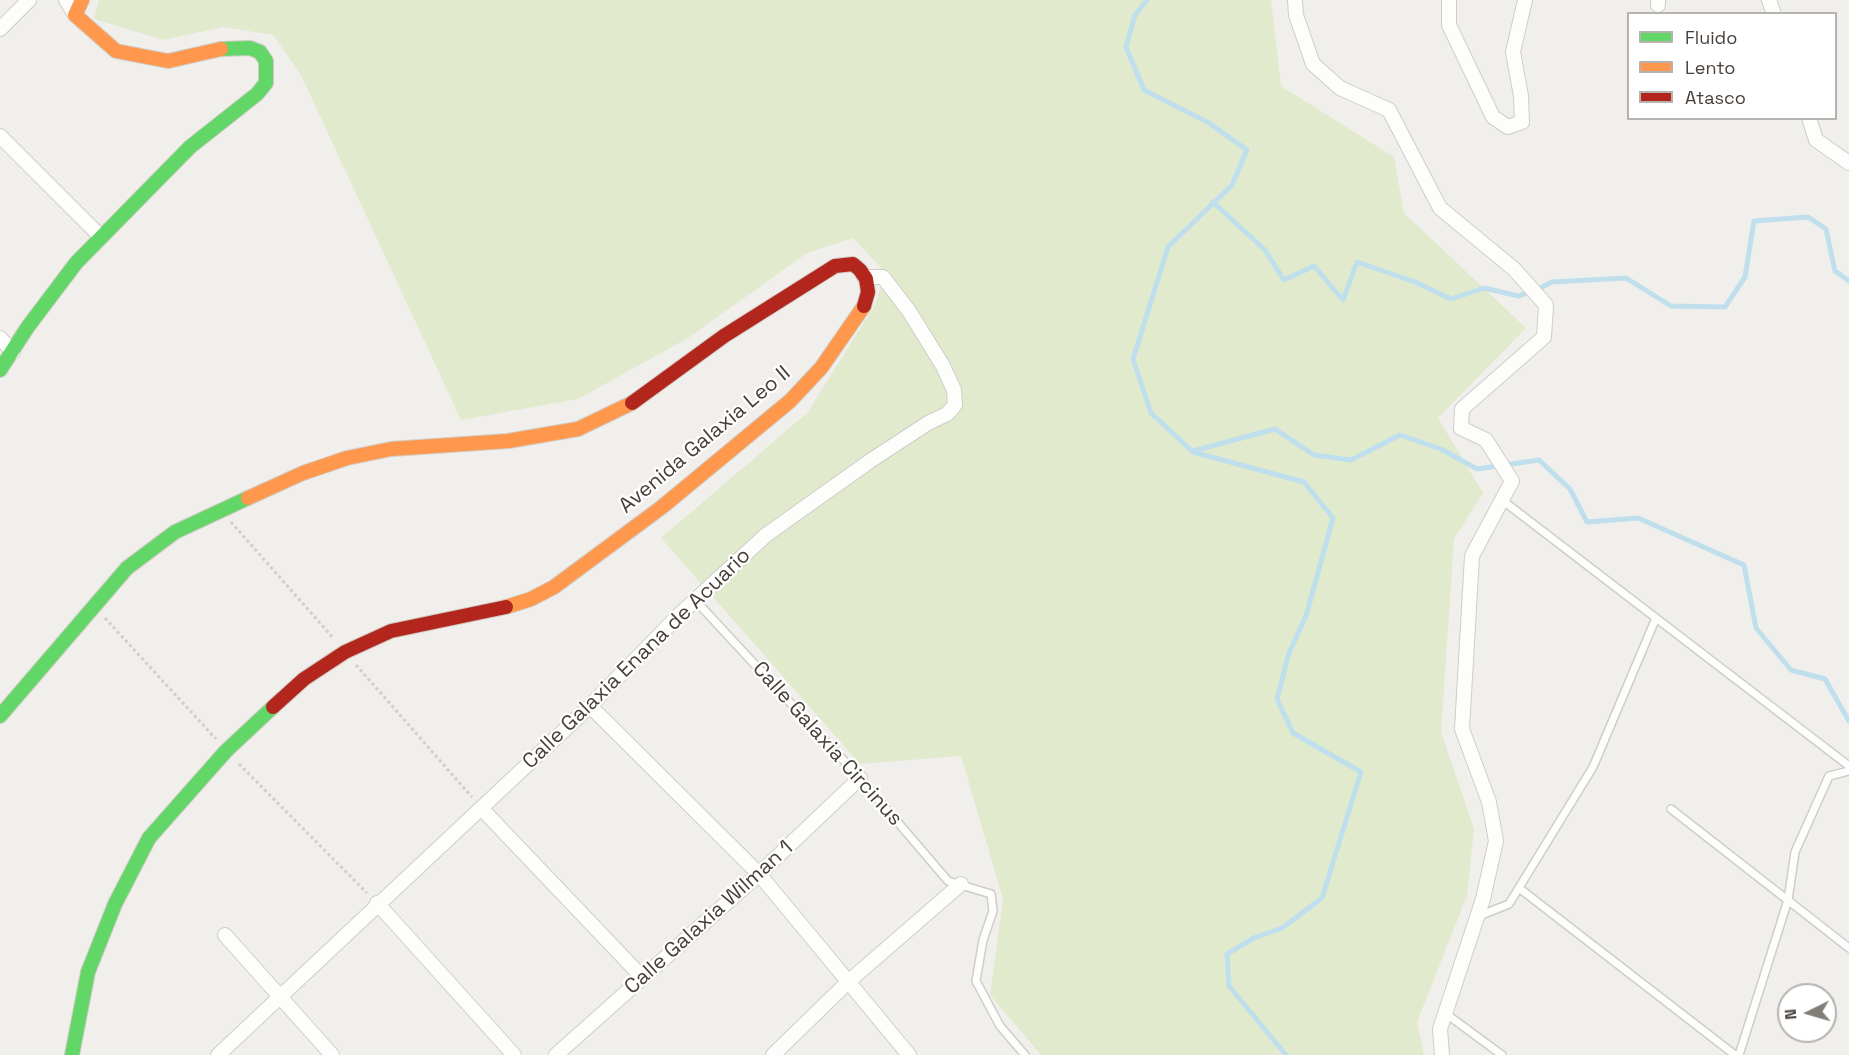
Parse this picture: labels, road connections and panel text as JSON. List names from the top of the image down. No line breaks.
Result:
{"streets":{"street":["Avenida Galaxia Leo II","Calle Galaxia Enana de Acuario","Calle Galaxia Wilman 1"],"lane":["Calle Galaxia Circinus"]},"crossings":[["Avenida Galaxia Leo II","Calle Galaxia Enana de Acuario"],["Calle Galaxia Enana de Acuario","Calle Galaxia Circinus"],["Calle Galaxia Circinus","Calle Galaxia Wilman 1"]],"legend":["Fluido","Lento","Atasco"],"north":"left"}
